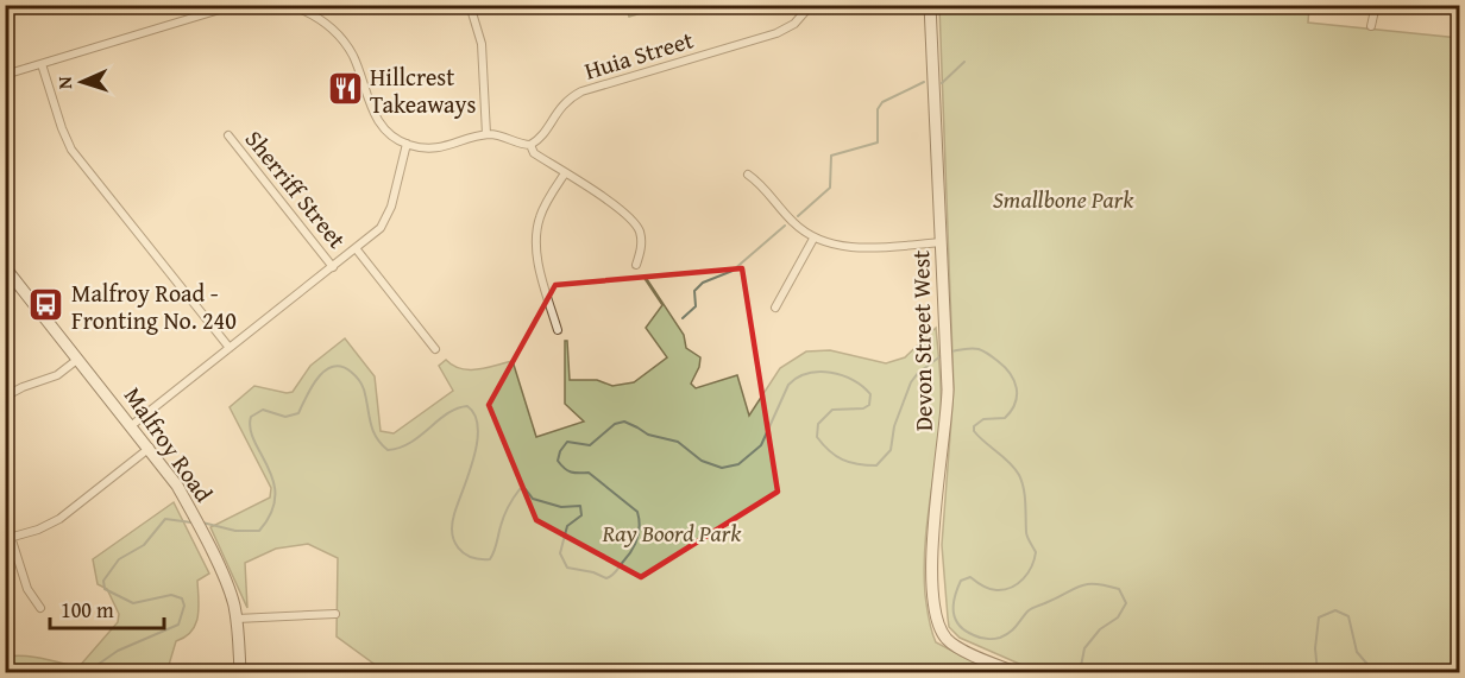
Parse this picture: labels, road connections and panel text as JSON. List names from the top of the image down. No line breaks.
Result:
{"streets":{"main road":["Devon Street West","Malfroy Road"],"street":["Huia Street","Sherriff Street"]},"parks":["Smallbone Park","Ray Boord Park"],"places":{"restaurant":["Hillcrest Takeaways"],"bus stop":["Malfroy Road - Fronting No. 240"]},"scale_bar":"100 m","north":"left"}
